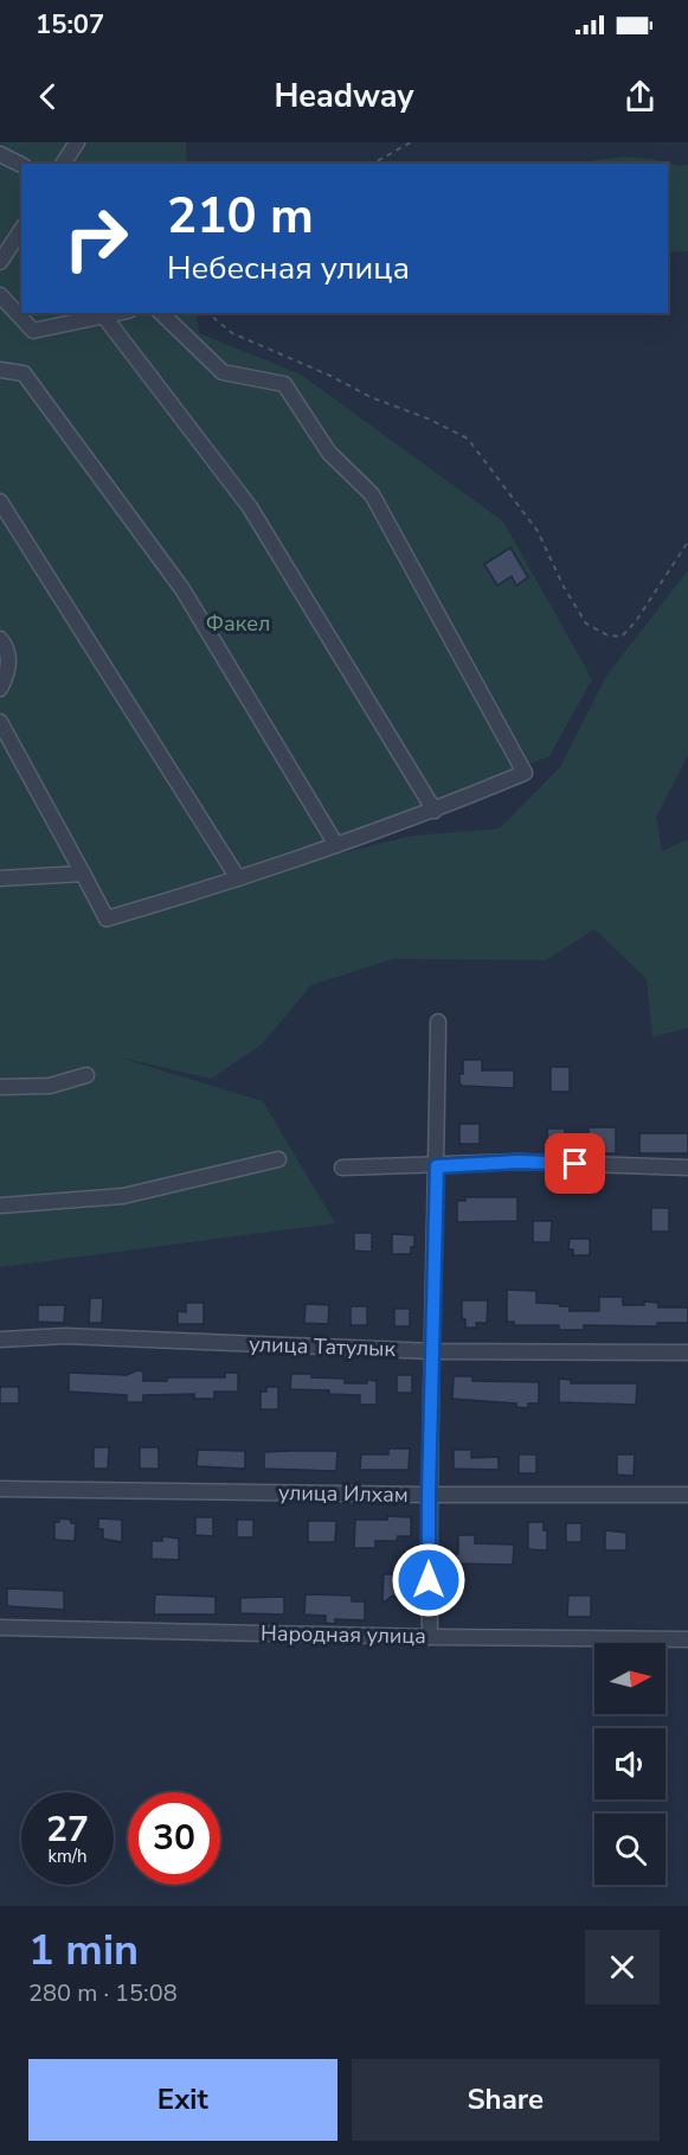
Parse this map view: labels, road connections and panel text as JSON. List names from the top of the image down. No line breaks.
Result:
{"streets":{"street":["улица Татулык","улица Илхам","Народная улица"]},"parks":["Факел"],"north":"right","page":{"status":"15:07","header":"Headway","turn":["210 m","Небесная улица"],"speed":"27 km/h","limit":"30","heading":["1 min","280 m · 15:08"],"buttons":["Exit","Share"]}}
